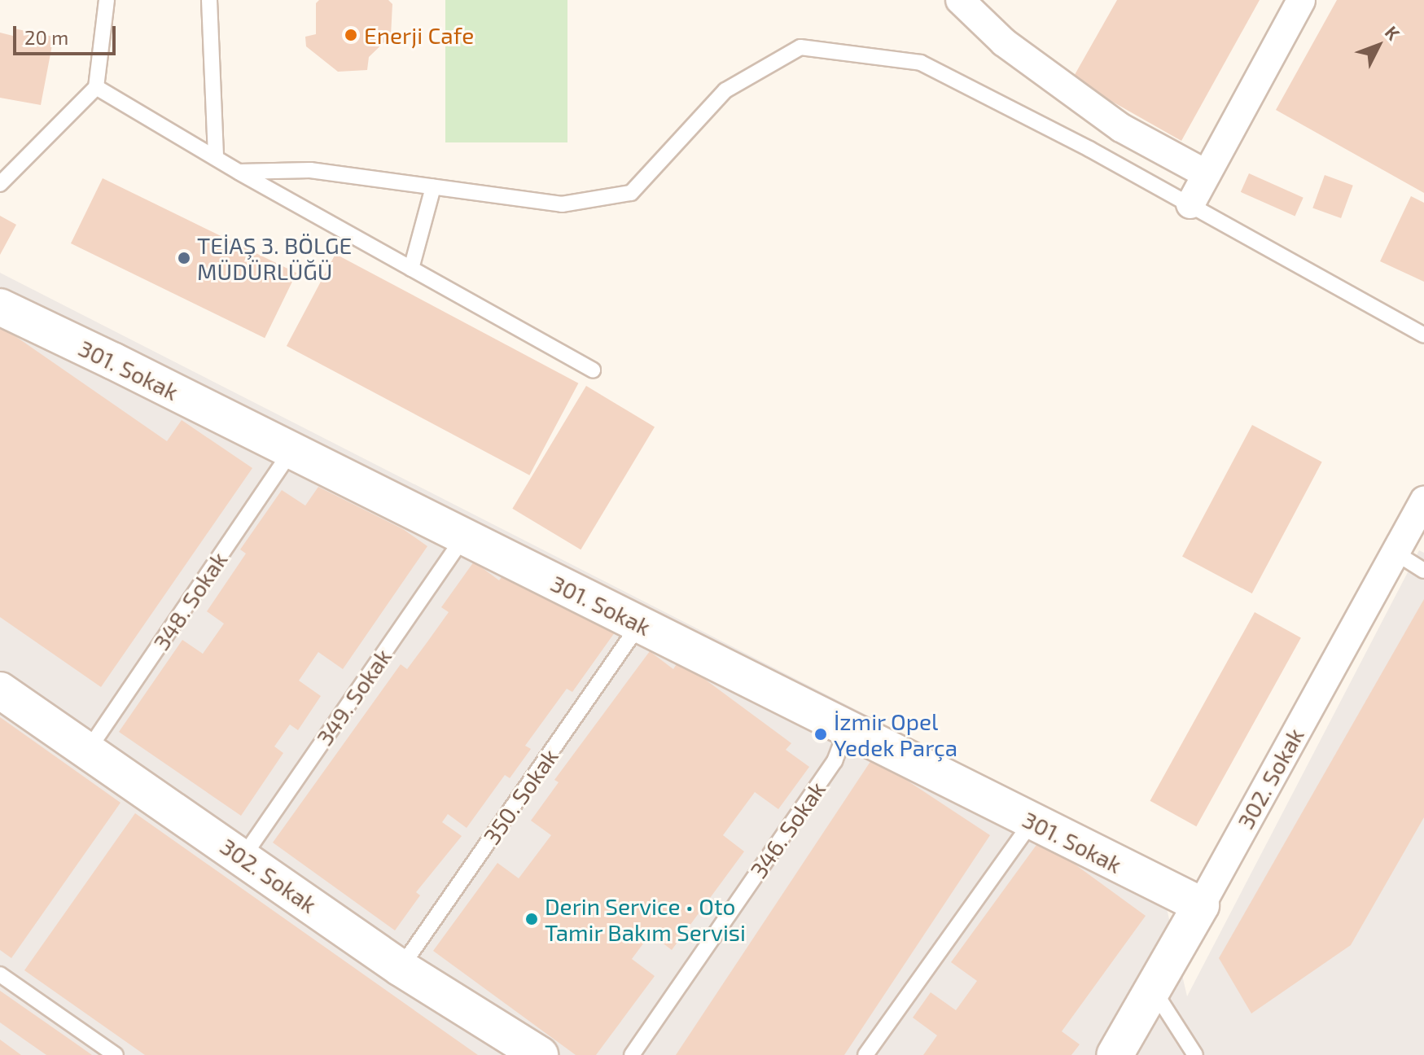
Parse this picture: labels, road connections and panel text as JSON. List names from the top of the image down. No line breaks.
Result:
{"streets":{"street":["301. Sokak","302. Sokak"],"lane":["348. Sokak","349. Sokak","350. Sokak","346. Sokak"]},"crossings":[["301. Sokak","348. Sokak"],["301. Sokak","349. Sokak"],["301. Sokak","302. Sokak"],["301. Sokak","350. Sokak"],["301. Sokak","346. Sokak"],["348. Sokak","302. Sokak"],["349. Sokak","302. Sokak"],["302. Sokak","350. Sokak"]],"places":["Enerji Cafe","TEİAŞ 3. BÖLGE MÜDÜRLÜĞÜ","İzmir Opel Yedek Parça","Derin Service • Oto Tamir Bakım Servisi"],"scale_bar":"20 m","north":"top right"}
